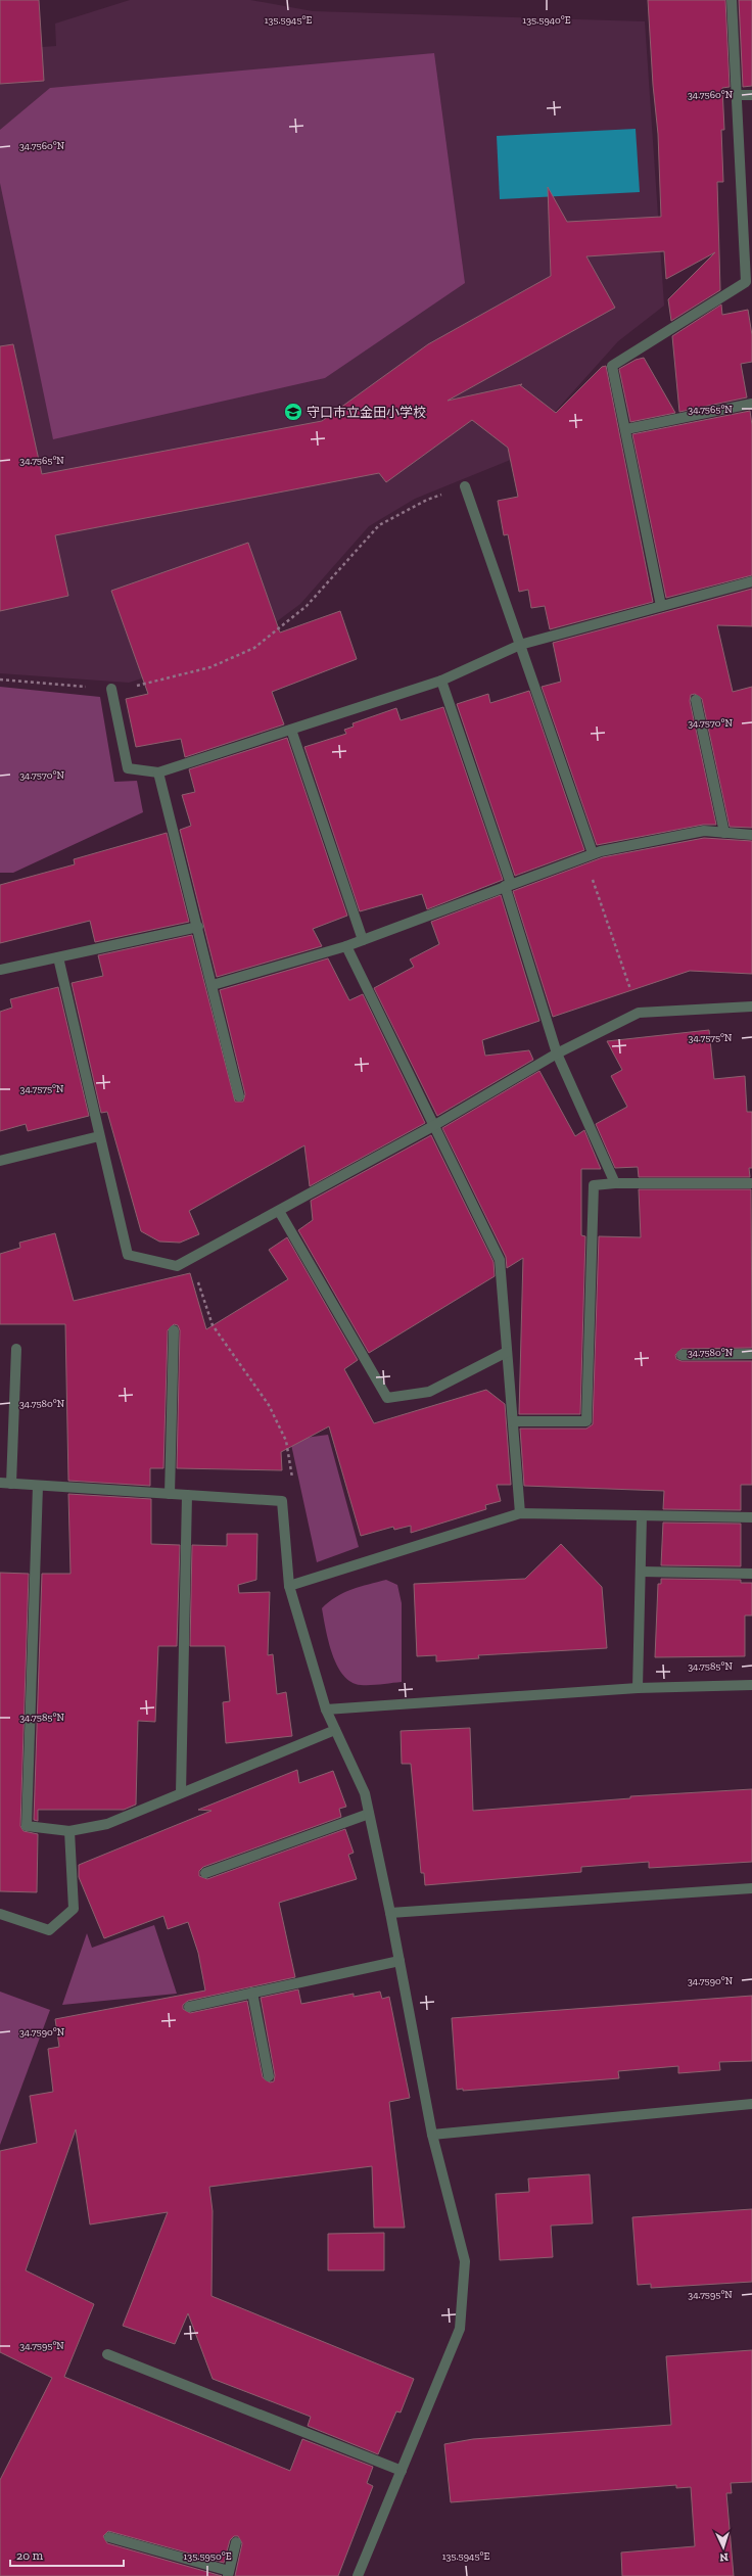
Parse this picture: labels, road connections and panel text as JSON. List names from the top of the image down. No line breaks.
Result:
{"places":{"school or university":["守口市立金田小学校"]},"scale_bar":"20 m","north":"bottom","coordinates":["135.5945°E","135.5940°E","34.7560°N","34.7565°N","34.7570°N","34.7575°N","34.7580°N","34.7585°N","34.7590°N","34.7595°N","135.5950°E"]}
